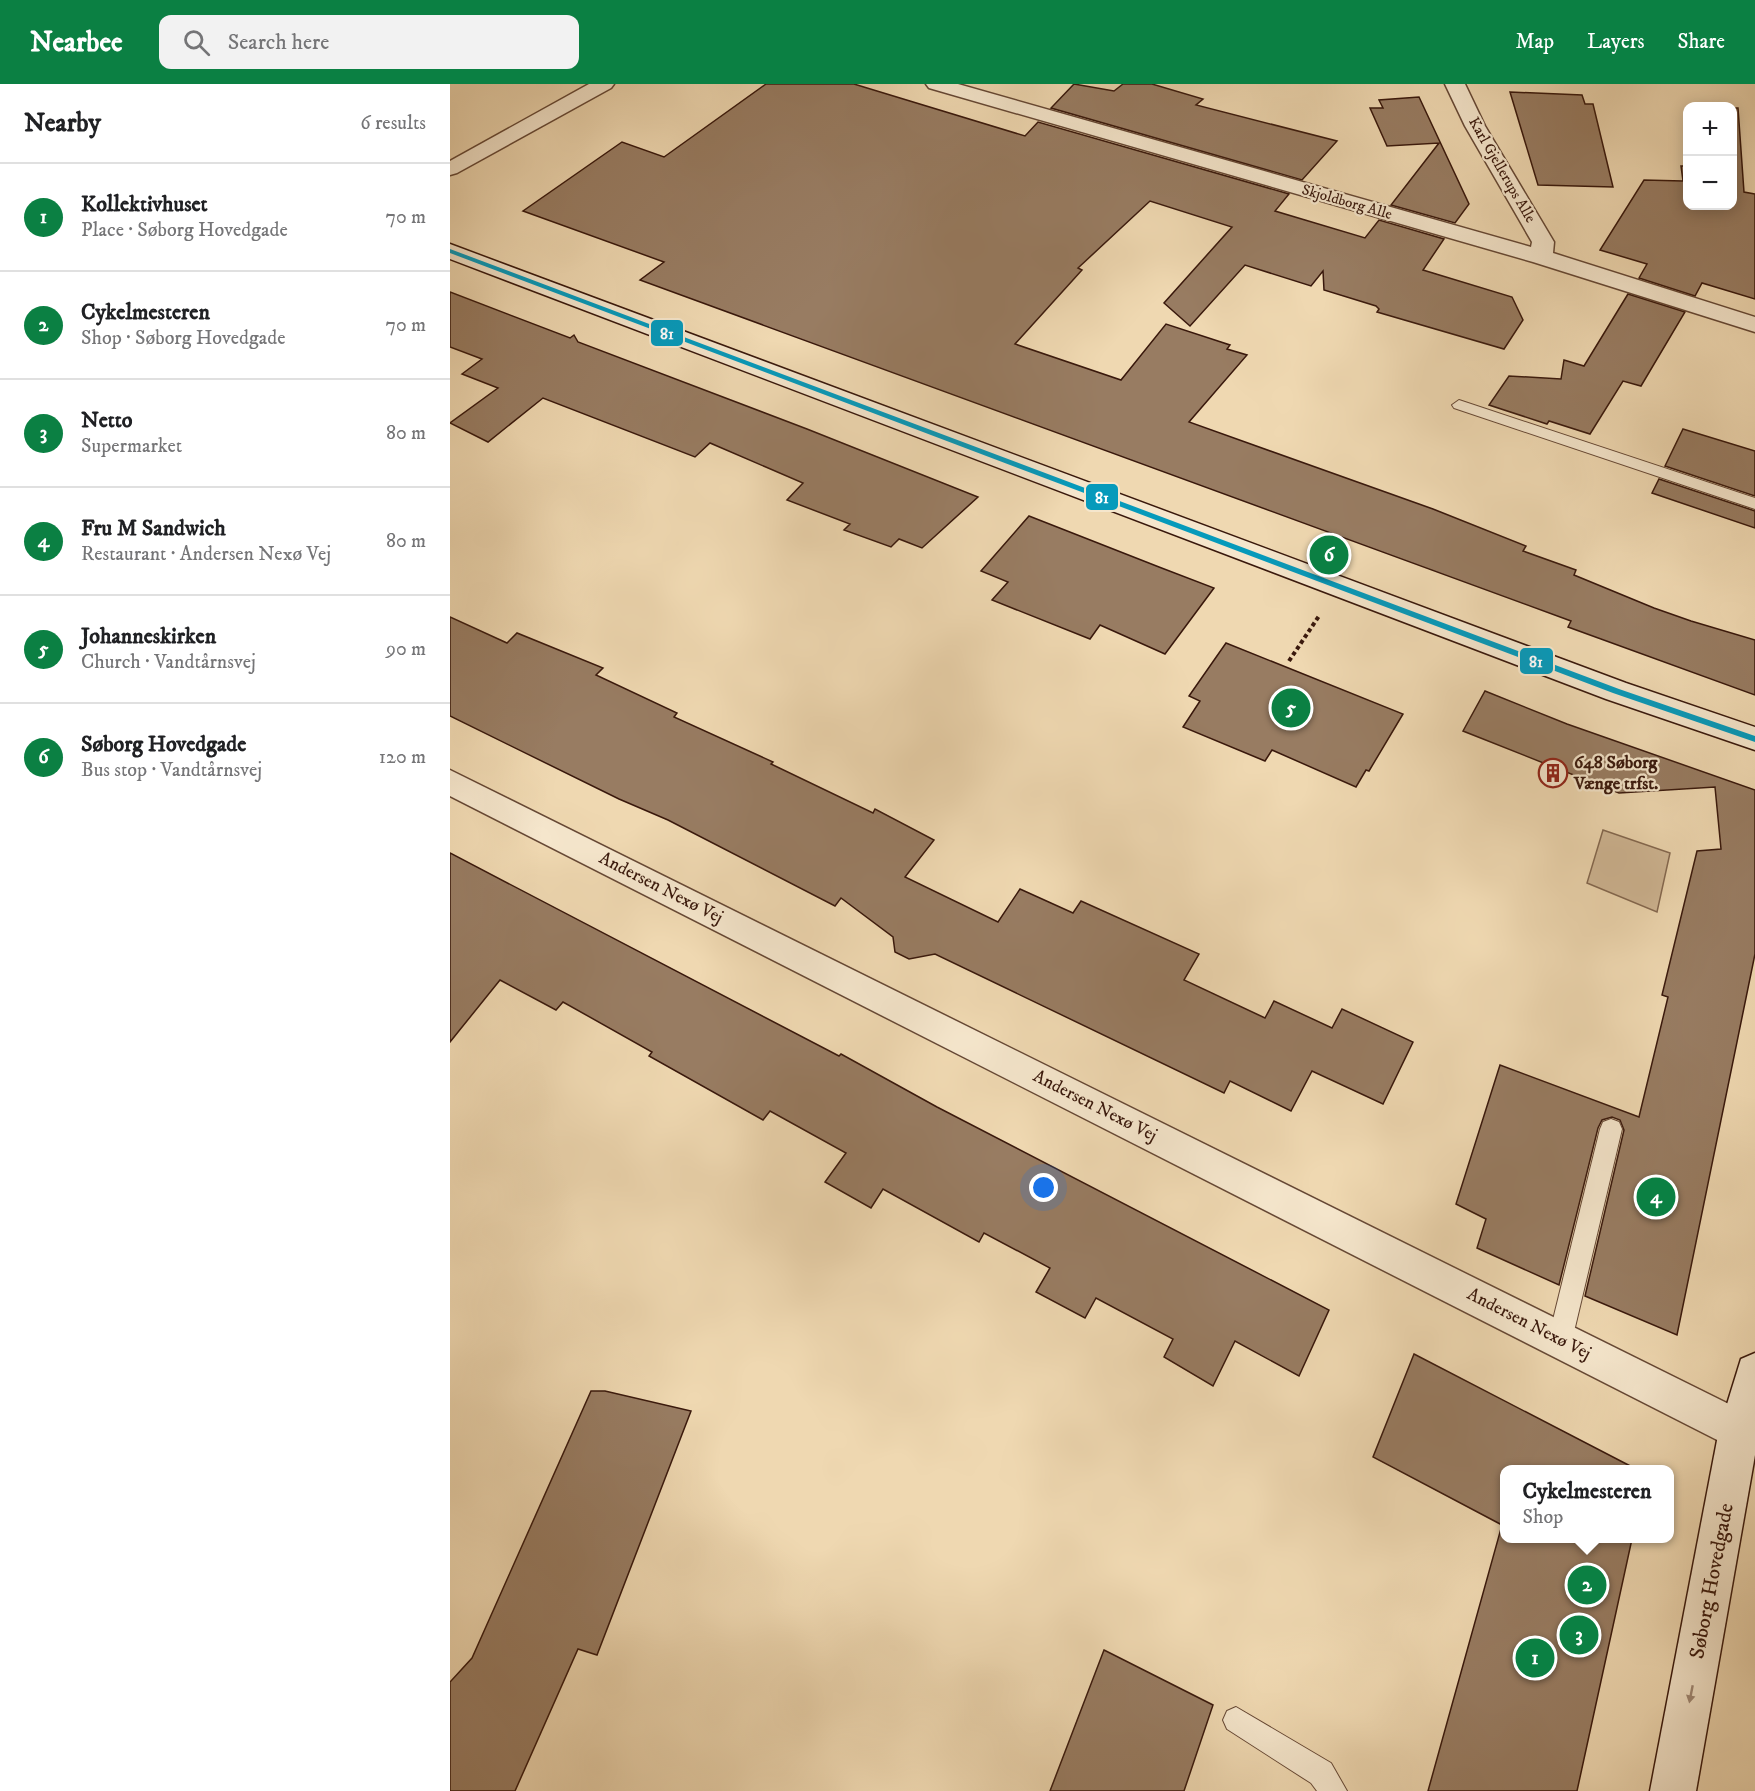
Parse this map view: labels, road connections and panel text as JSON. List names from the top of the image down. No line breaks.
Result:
{"streets":{"street":["Karl Gjellerups Alle","Skjoldborg Alle","Andersen Nexø Vej","Søborg Hovedgade"]},"crossings":[["Karl Gjellerups Alle","Skjoldborg Alle"],["Andersen Nexø Vej","Søborg Hovedgade"]],"one_way":["Søborg Hovedgade"],"places":{"building":["648 Søborg Vænge trfst."]},"lines":["transit line 81"],"page":{"header":"Nearbee","search":"Search here","nav":["Map","Layers","Share"],"heading":["Nearby","6 results"],"map_buttons":["+","−"],"list":[{"mark":"1","name":"Kollektivhuset","note":"Place · Søborg Hovedgade","value":"70 m"},{"mark":"2","name":"Cykelmesteren","note":"Shop · Søborg Hovedgade","value":"70 m"},{"mark":"3","name":"Netto","note":"Supermarket","value":"80 m"},{"mark":"4","name":"Fru M Sandwich","note":"Restaurant · Andersen Nexø Vej","value":"80 m"},{"mark":"5","name":"Johanneskirken","note":"Church · Vandtårnsvej","value":"90 m"},{"mark":"6","name":"Søborg Hovedgade","note":"Bus stop · Vandtårnsvej","value":"120 m"}],"pins":["6","5","4","2","3","1"],"popup":["Cykelmesteren","Shop"]}}
